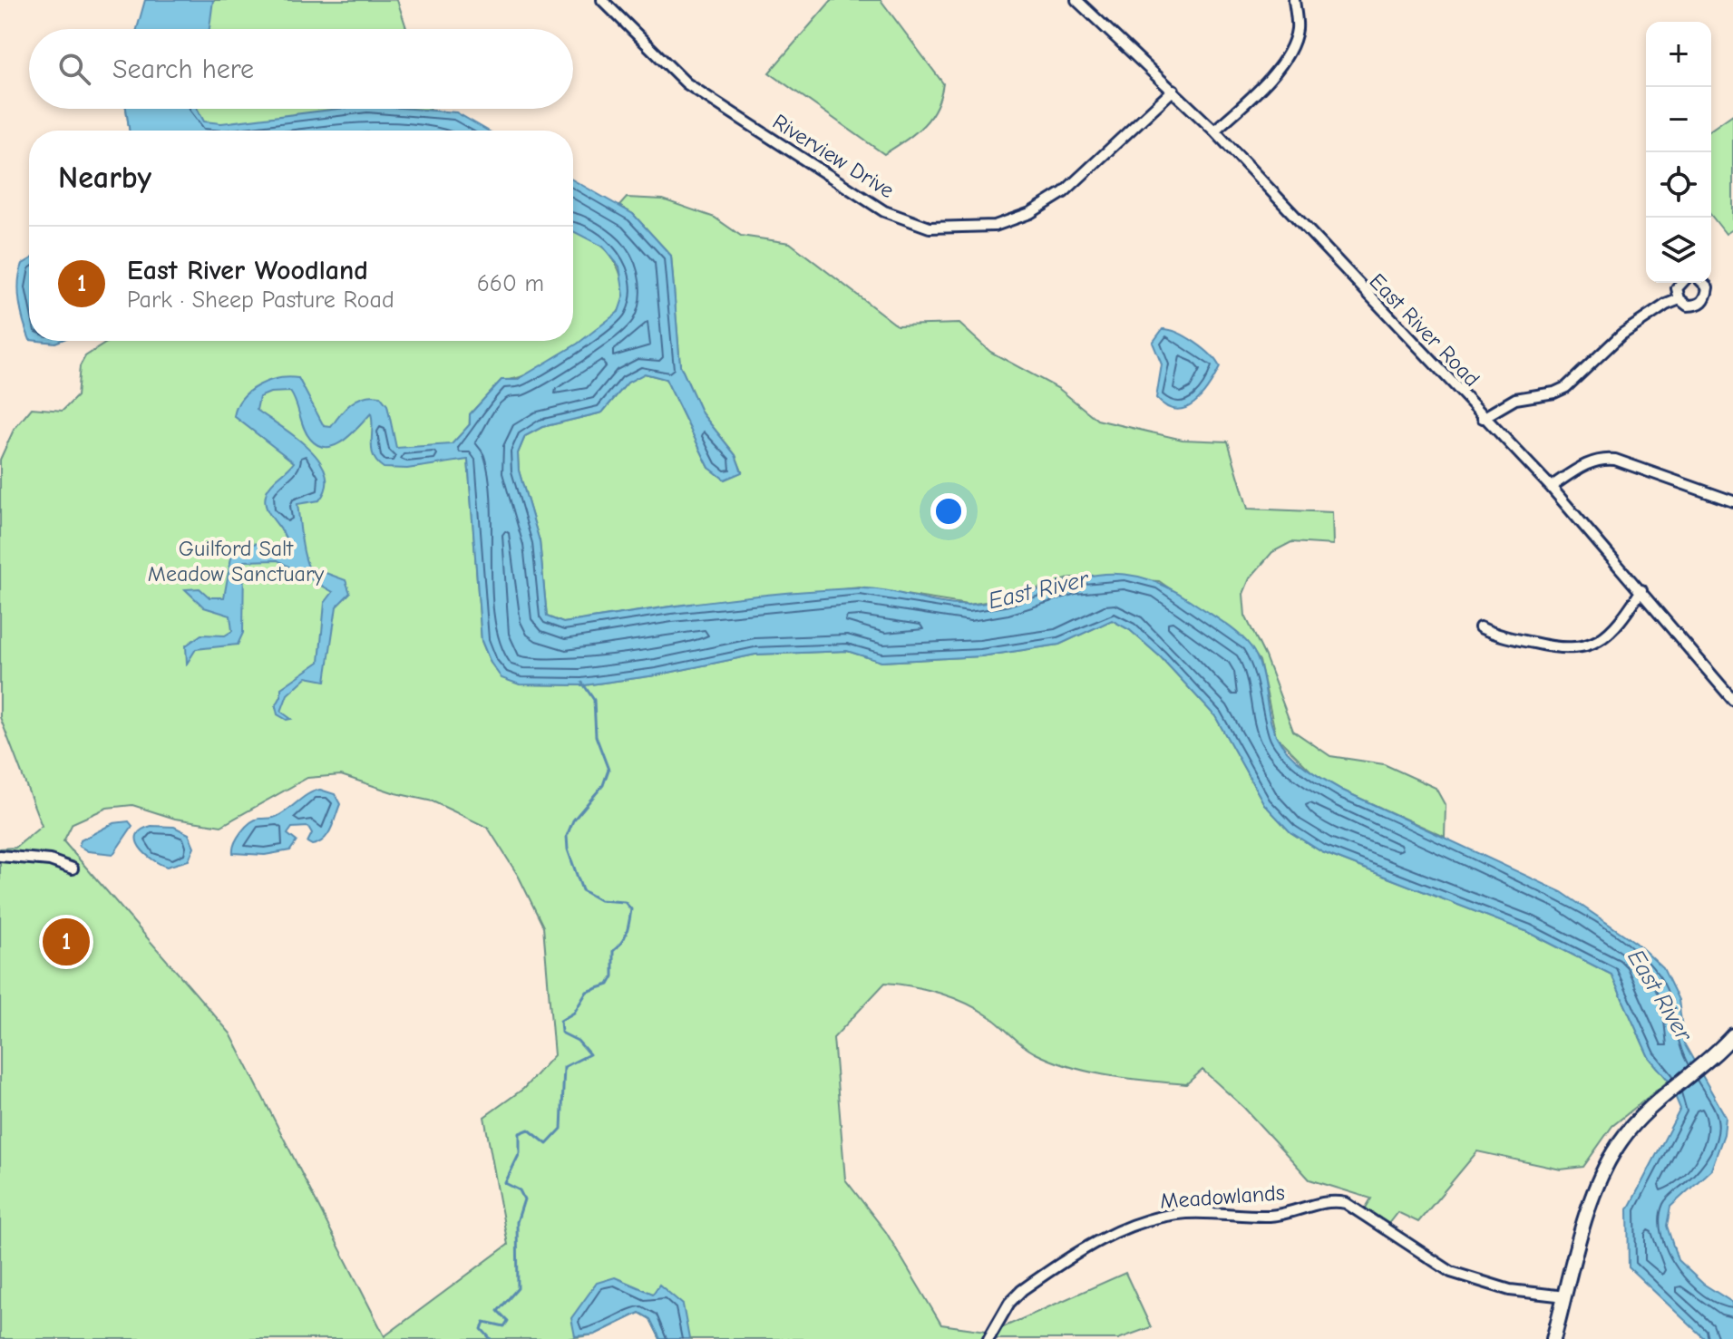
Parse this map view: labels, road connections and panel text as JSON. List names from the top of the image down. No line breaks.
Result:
{"streets":{"street":["Riverview Drive","East River Road","Meadowlands"]},"crossings":[["Riverview Drive","East River Road"]],"water":["East River"],"parks":["Guilford Salt Meadow Sanctuary"],"page":{"map_buttons":["+","−"],"search":"Search here","heading":"Nearby","list":[{"mark":"1","name":"East River Woodland","note":"Park · Sheep Pasture Road","value":"660 m"}],"pins":"1"}}
